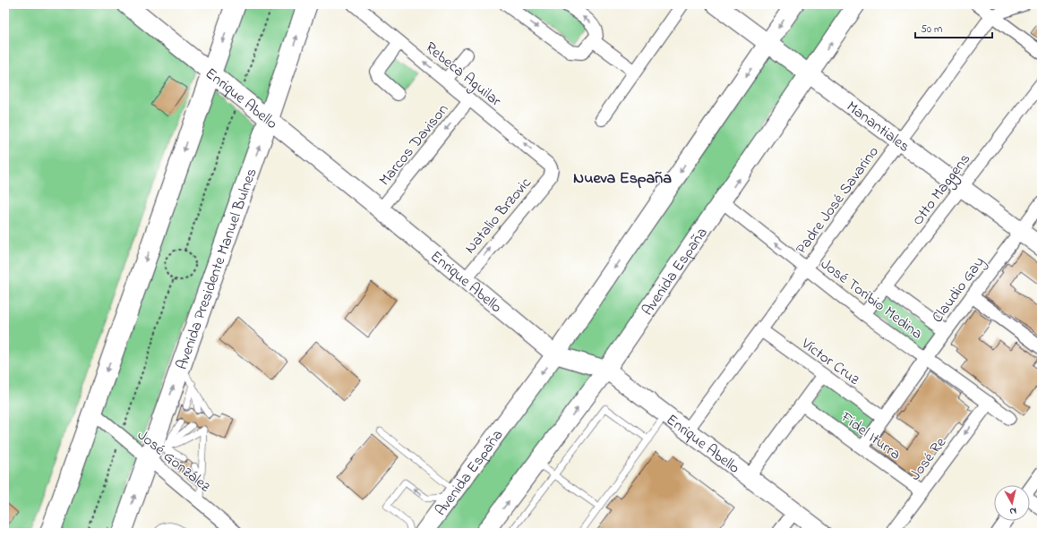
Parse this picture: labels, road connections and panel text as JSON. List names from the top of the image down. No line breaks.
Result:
{"streets":{"main road":["Enrique Abello","Manantiales","Avenida Presidente Manuel Bulnes","Avenida España"],"street":["Rebeca Aguilar","Marcos Davison","Otto Maggens","Padre José Savarino","Natalio Brzovic","Claudio Gay","José Toribio Medina","Víctor Cruz","Fidel Iturra","José Re","José González"]},"crossings":[["Rebeca Aguilar","Marcos Davison"],["Rebeca Aguilar","Natalio Brzovic"],["Enrique Abello","Marcos Davison"],["Enrique Abello","Padre José Savarino"],["Enrique Abello","Natalio Brzovic"],["Enrique Abello","Avenida Presidente Manuel Bulnes"],["Enrique Abello","Avenida España"],["Manantiales","Otto Maggens"],["Manantiales","Padre José Savarino"],["Manantiales","Avenida España"],["Manantiales","Claudio Gay"],["Otto Maggens","José Toribio Medina"],["Padre José Savarino","José Toribio Medina"],["Padre José Savarino","Víctor Cruz"],["Avenida Presidente Manuel Bulnes","José González"],["Avenida España","José Toribio Medina"],["Claudio Gay","José Toribio Medina"],["Claudio Gay","Víctor Cruz"],["Claudio Gay","Fidel Iturra"],["José Toribio Medina","José Re"],["Fidel Iturra","José Re"]],"one_way":["Rebeca Aguilar","Marcos Davison","Natalio Brzovic"],"districts":["Nueva España"],"scale_bar":"50 m","north":"bottom"}
